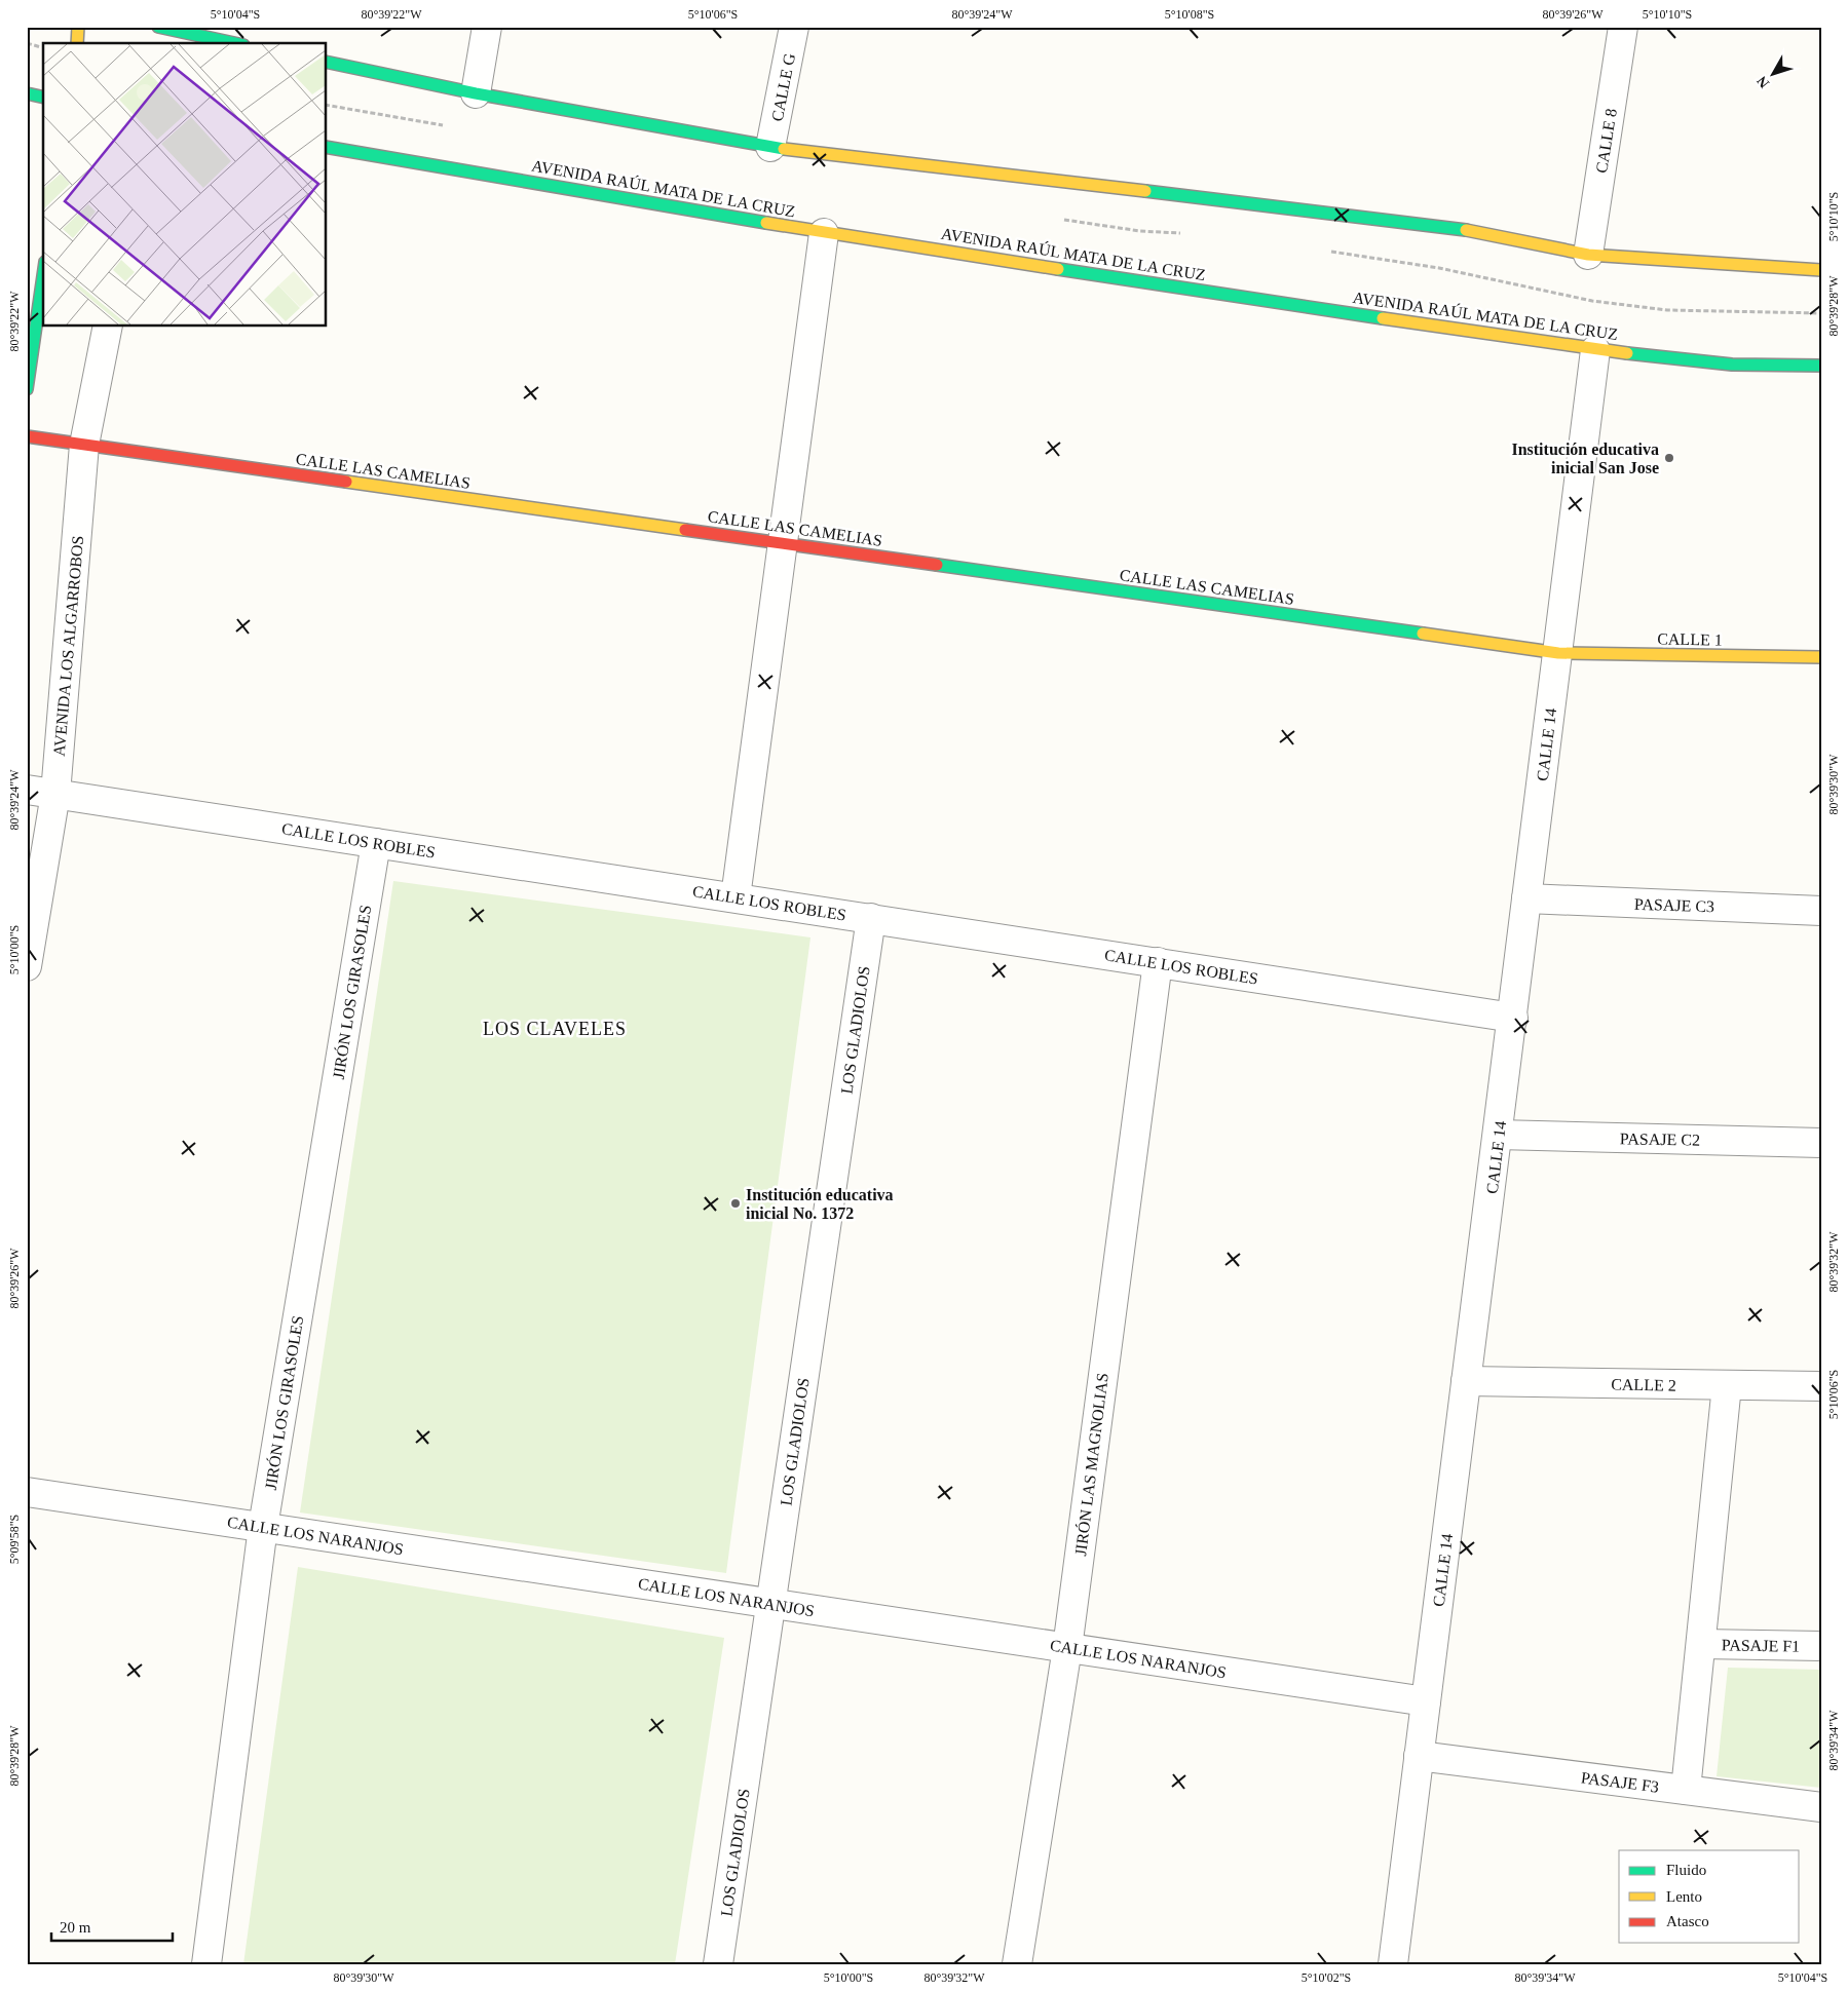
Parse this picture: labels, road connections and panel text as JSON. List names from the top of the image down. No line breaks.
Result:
{"streets":{"main road":["AVENIDA RAÚL MATA DE LA CRUZ","CALLE LAS CAMELIAS","CALLE 1"],"street":["CALLE G","CALLE 8","AVENIDA LOS ALGARROBOS","CALLE 14","CALLE LOS ROBLES","PASAJE C3","JIRÓN LOS GIRASOLES","LOS GLADIOLOS","PASAJE C2","CALLE 2","JIRÓN LAS MAGNOLIAS","CALLE LOS NARANJOS","PASAJE F1","PASAJE F3"]},"crossings":[["AVENIDA RAÚL MATA DE LA CRUZ","CALLE 14"],["CALLE LAS CAMELIAS","CALLE 1"],["CALLE LAS CAMELIAS","AVENIDA LOS ALGARROBOS"],["CALLE LAS CAMELIAS","CALLE 14"],["CALLE 1","CALLE 14"],["AVENIDA LOS ALGARROBOS","CALLE LOS ROBLES"],["CALLE 14","CALLE LOS ROBLES"],["CALLE 14","PASAJE C3"],["CALLE 14","PASAJE C2"],["CALLE 14","CALLE 2"],["CALLE 14","CALLE LOS NARANJOS"],["CALLE 14","PASAJE F3"],["CALLE LOS ROBLES","JIRÓN LOS GIRASOLES"],["CALLE LOS ROBLES","LOS GLADIOLOS"],["CALLE LOS ROBLES","JIRÓN LAS MAGNOLIAS"],["JIRÓN LOS GIRASOLES","CALLE LOS NARANJOS"],["LOS GLADIOLOS","CALLE LOS NARANJOS"],["JIRÓN LAS MAGNOLIAS","CALLE LOS NARANJOS"]],"districts":["LOS CLAVELES"],"places":["Institución educativa inicial San Jose","Institución educativa inicial No. 1372"],"legend":["Fluido","Lento","Atasco"],"scale_bar":"20 m","north":"bottom left","coordinates":["5°10'04\"S","80°39'22\"W","5°10'06\"S","80°39'24\"W","5°10'08\"S","80°39'26\"W","5°10'10\"S","80°39'28\"W","80°39'30\"W","5°10'00\"S","80°39'32\"W","5°09'58\"S","80°39'34\"W","5°10'02\"S"]}
